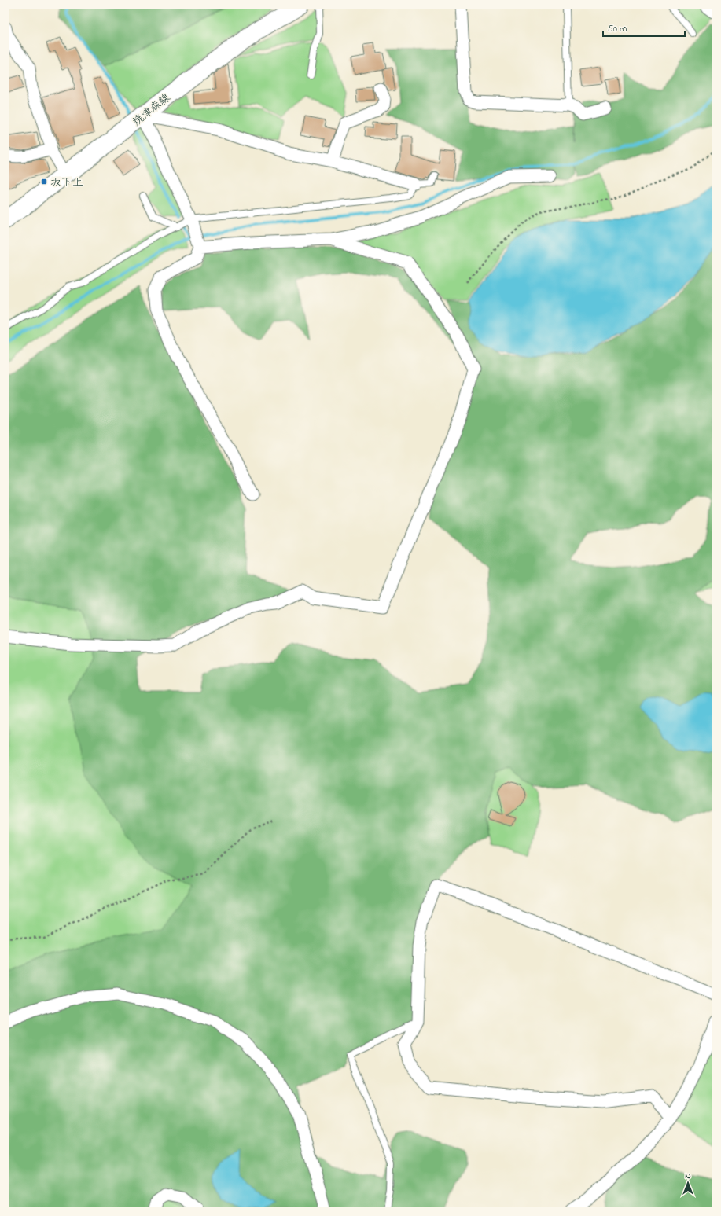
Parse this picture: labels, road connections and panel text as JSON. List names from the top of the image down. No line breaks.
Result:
{"streets":{"main road":["焼津森線"]},"places":{"transit":["坂下上"]},"scale_bar":"50 m","north":"top"}
